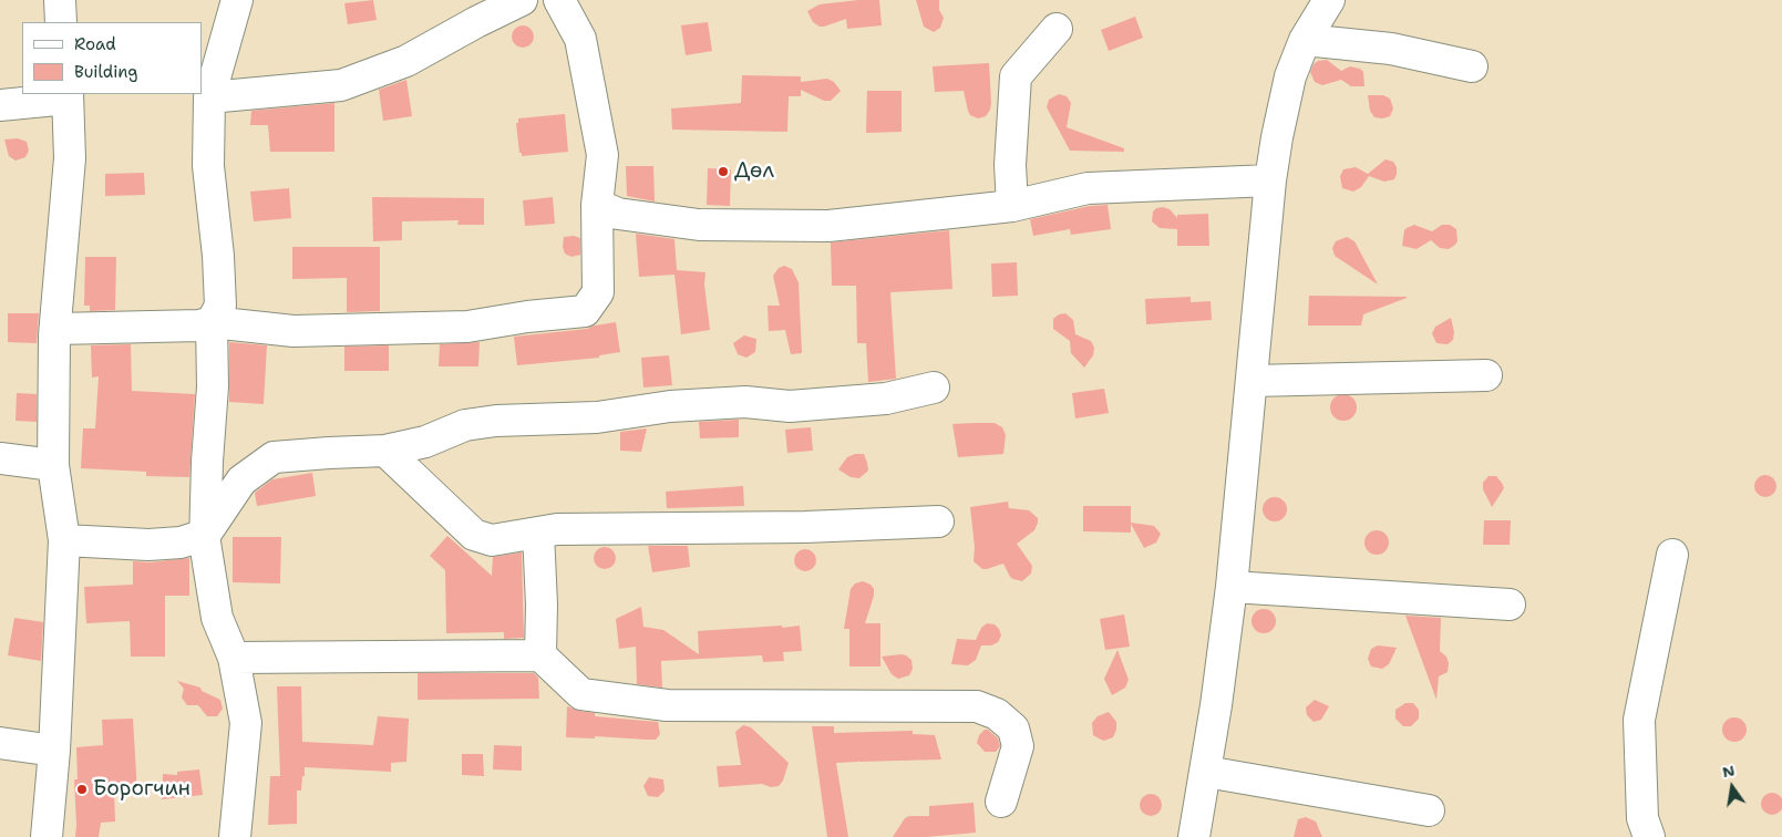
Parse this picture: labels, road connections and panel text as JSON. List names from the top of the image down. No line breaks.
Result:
{"places":["Дөл","Борогчин"],"legend":["Road","Building"],"north":"top"}
